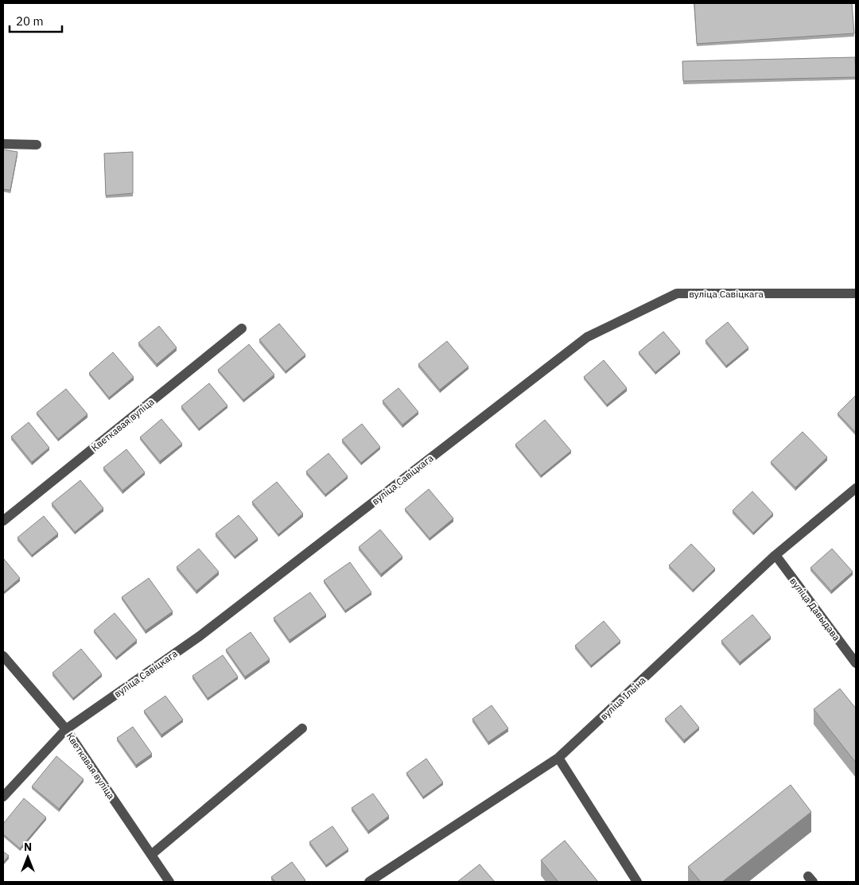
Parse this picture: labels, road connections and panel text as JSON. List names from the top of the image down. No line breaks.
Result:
{"streets":{"street":["вуліца Савіцкага","Кветкавая вуліца","вуліца Давыдава","вуліца Ільіна"]},"crossings":[["вуліца Савіцкага","Кветкавая вуліца"],["вуліца Давыдава","вуліца Ільіна"]],"scale_bar":"20 m","north":"top"}
